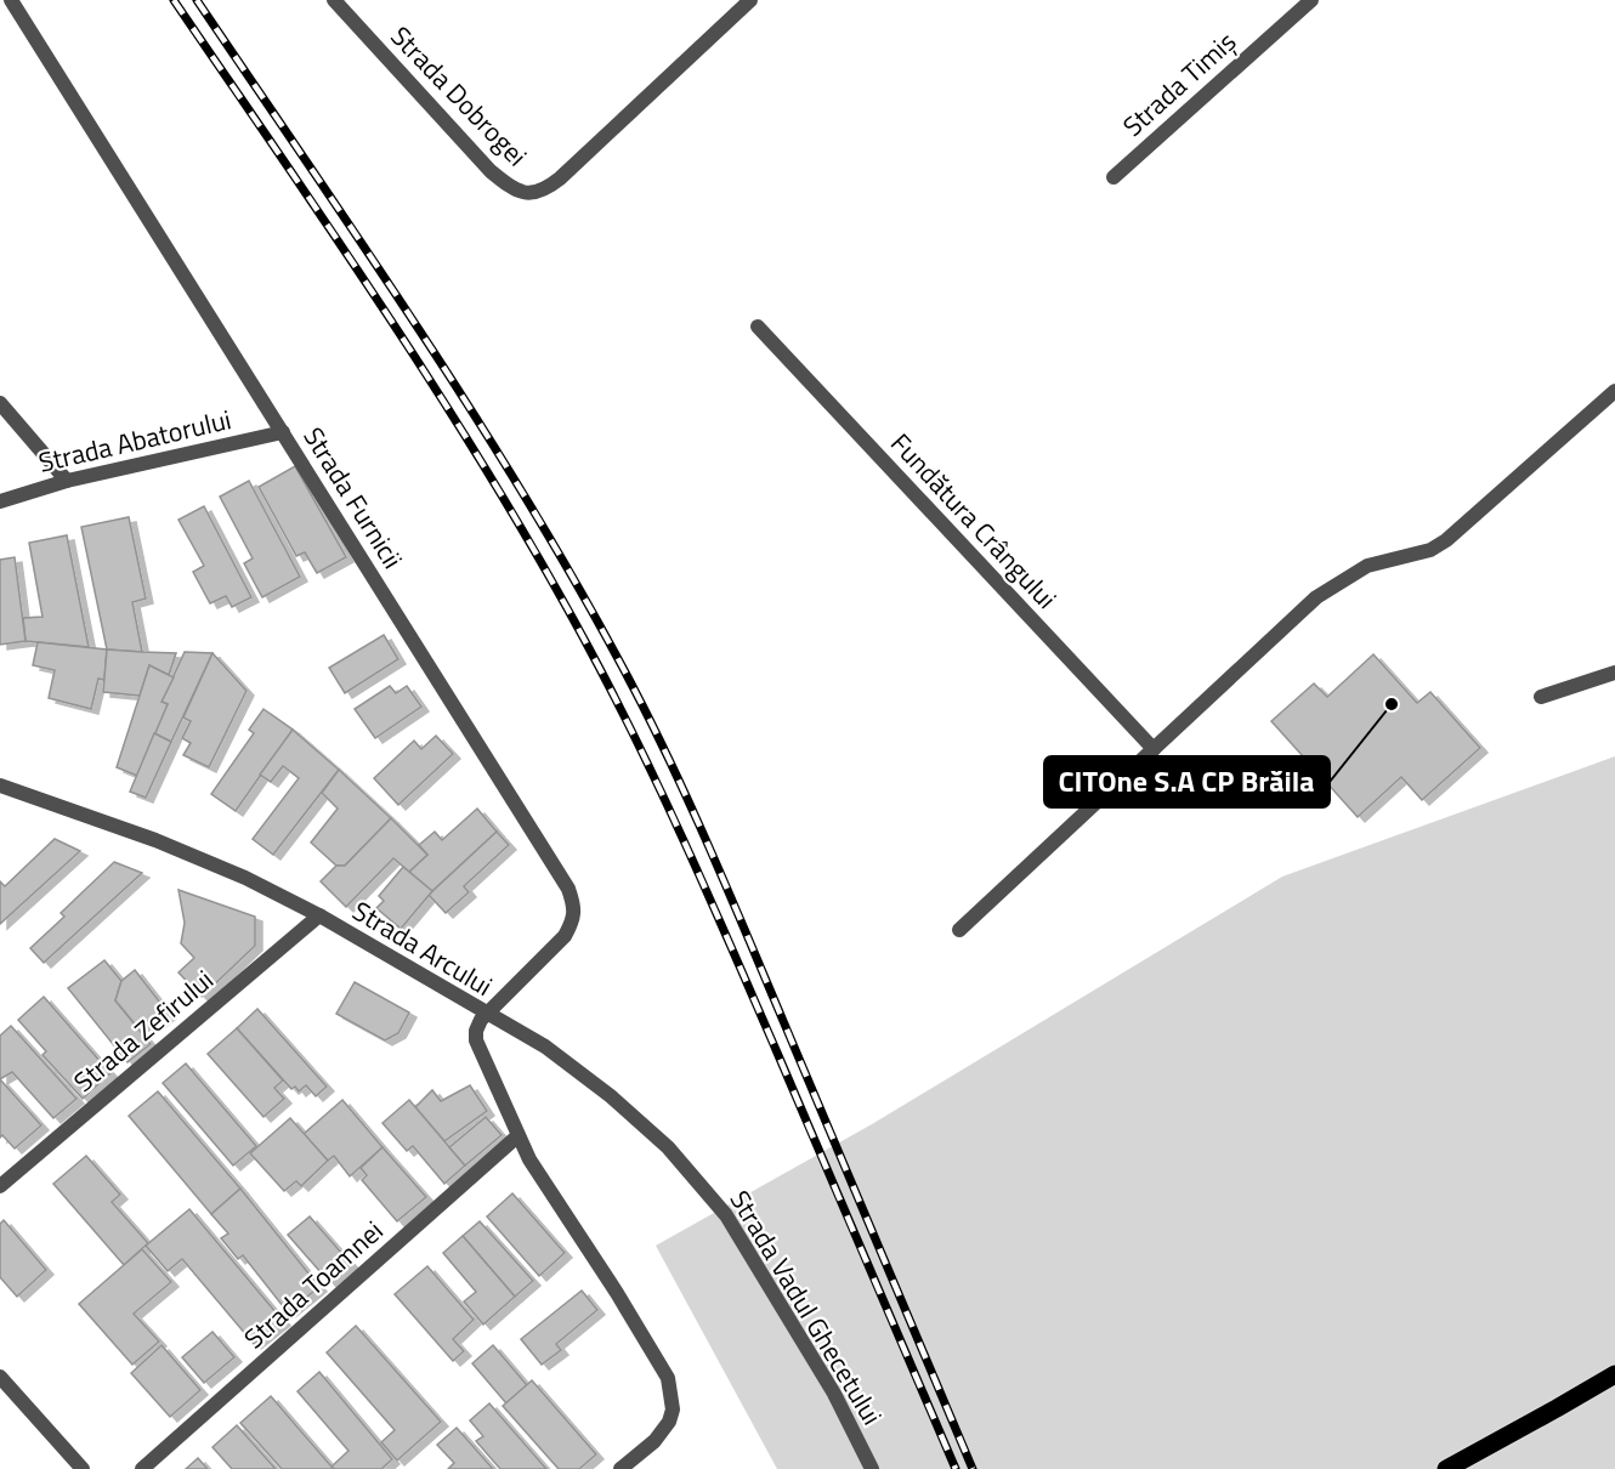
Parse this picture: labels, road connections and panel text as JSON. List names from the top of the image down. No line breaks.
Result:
{"streets":{"street":["Strada Timiș","Strada Dobrogei","Strada Abatorului","Strada Furnicii","Fundătura Crângului","Strada Arcului","Strada Zefirului","Strada Toamnei","Strada Vadul Ghecetului"]},"crossings":[["Strada Abatorului","Strada Furnicii"],["Strada Furnicii","Strada Arcului"],["Strada Furnicii","Strada Vadul Ghecetului"],["Strada Arcului","Strada Zefirului"],["Strada Arcului","Strada Toamnei"],["Strada Arcului","Strada Vadul Ghecetului"]],"places":["CITOne S.A CP Brăila"]}
